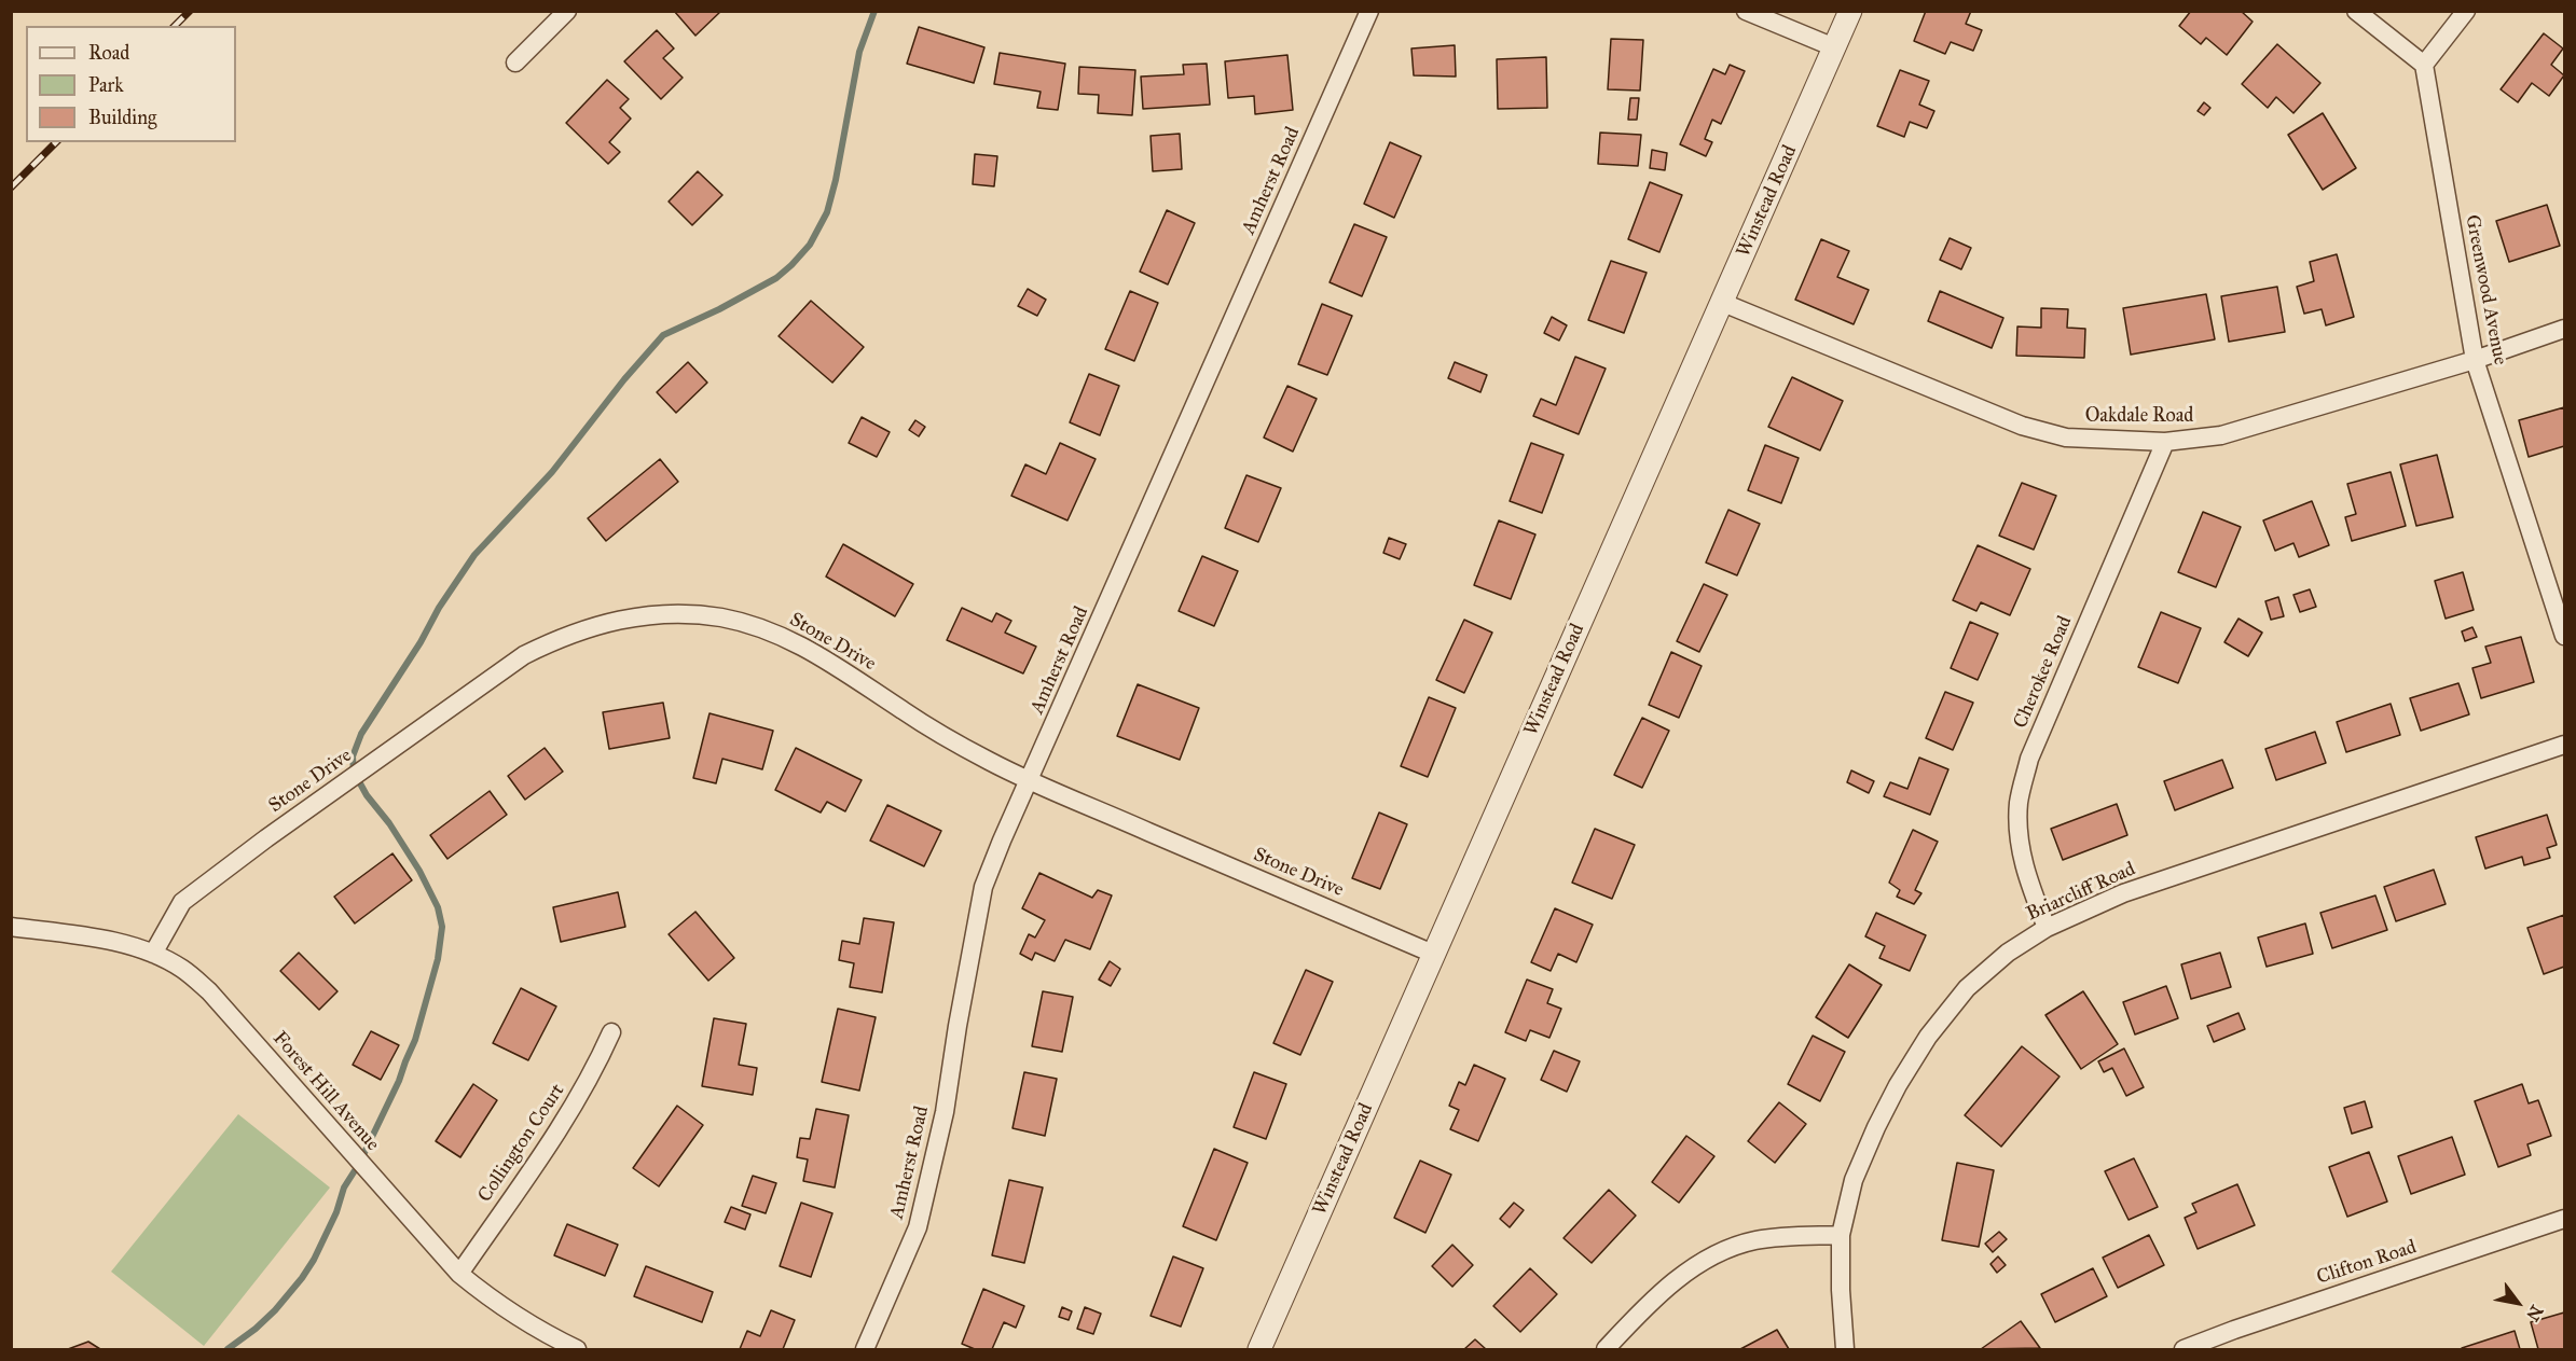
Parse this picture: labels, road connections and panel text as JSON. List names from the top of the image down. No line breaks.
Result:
{"streets":{"street":["Amherst Road","Winstead Road","Greenwood Avenue","Oakdale Road","Stone Drive","Cherokee Road","Briarcliff Road","Forest Hill Avenue","Collington Court","Clifton Road"]},"crossings":[["Amherst Road","Stone Drive"],["Winstead Road","Oakdale Road"],["Winstead Road","Stone Drive"],["Greenwood Avenue","Oakdale Road"],["Oakdale Road","Cherokee Road"],["Stone Drive","Forest Hill Avenue"],["Cherokee Road","Briarcliff Road"],["Forest Hill Avenue","Collington Court"]],"legend":["Road","Park","Building"],"north":"bottom right"}
